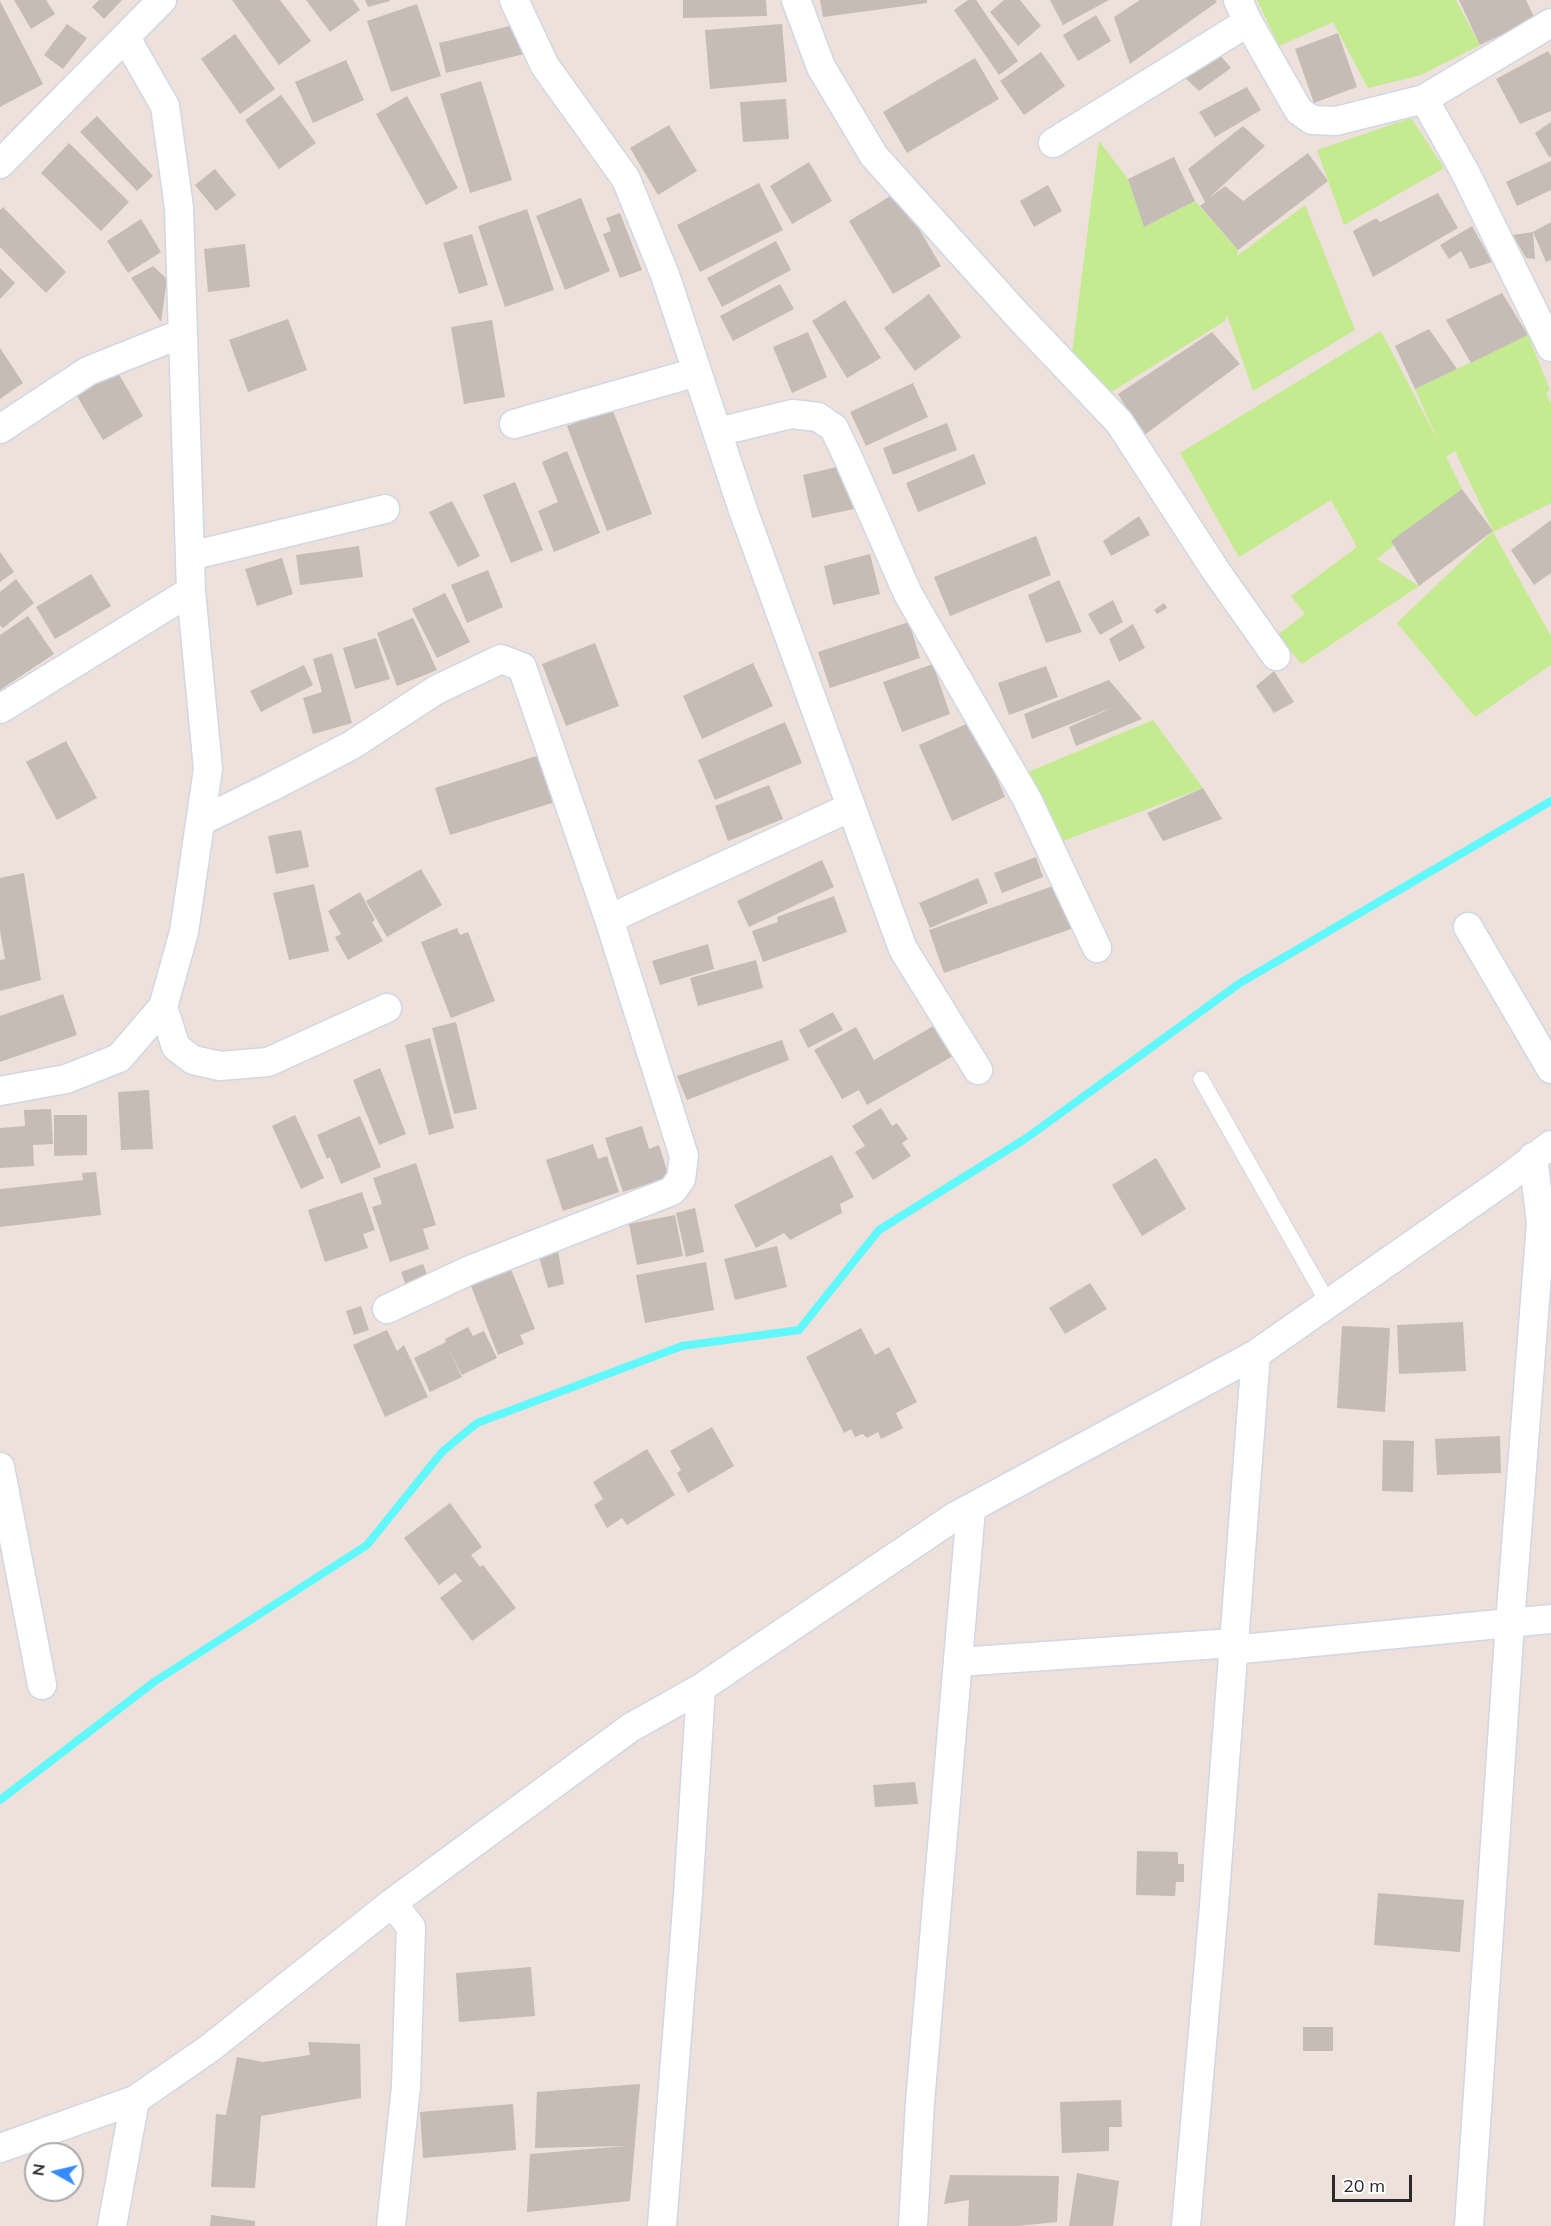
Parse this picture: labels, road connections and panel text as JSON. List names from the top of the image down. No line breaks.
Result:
{"scale_bar":"20 m","north":"left"}
